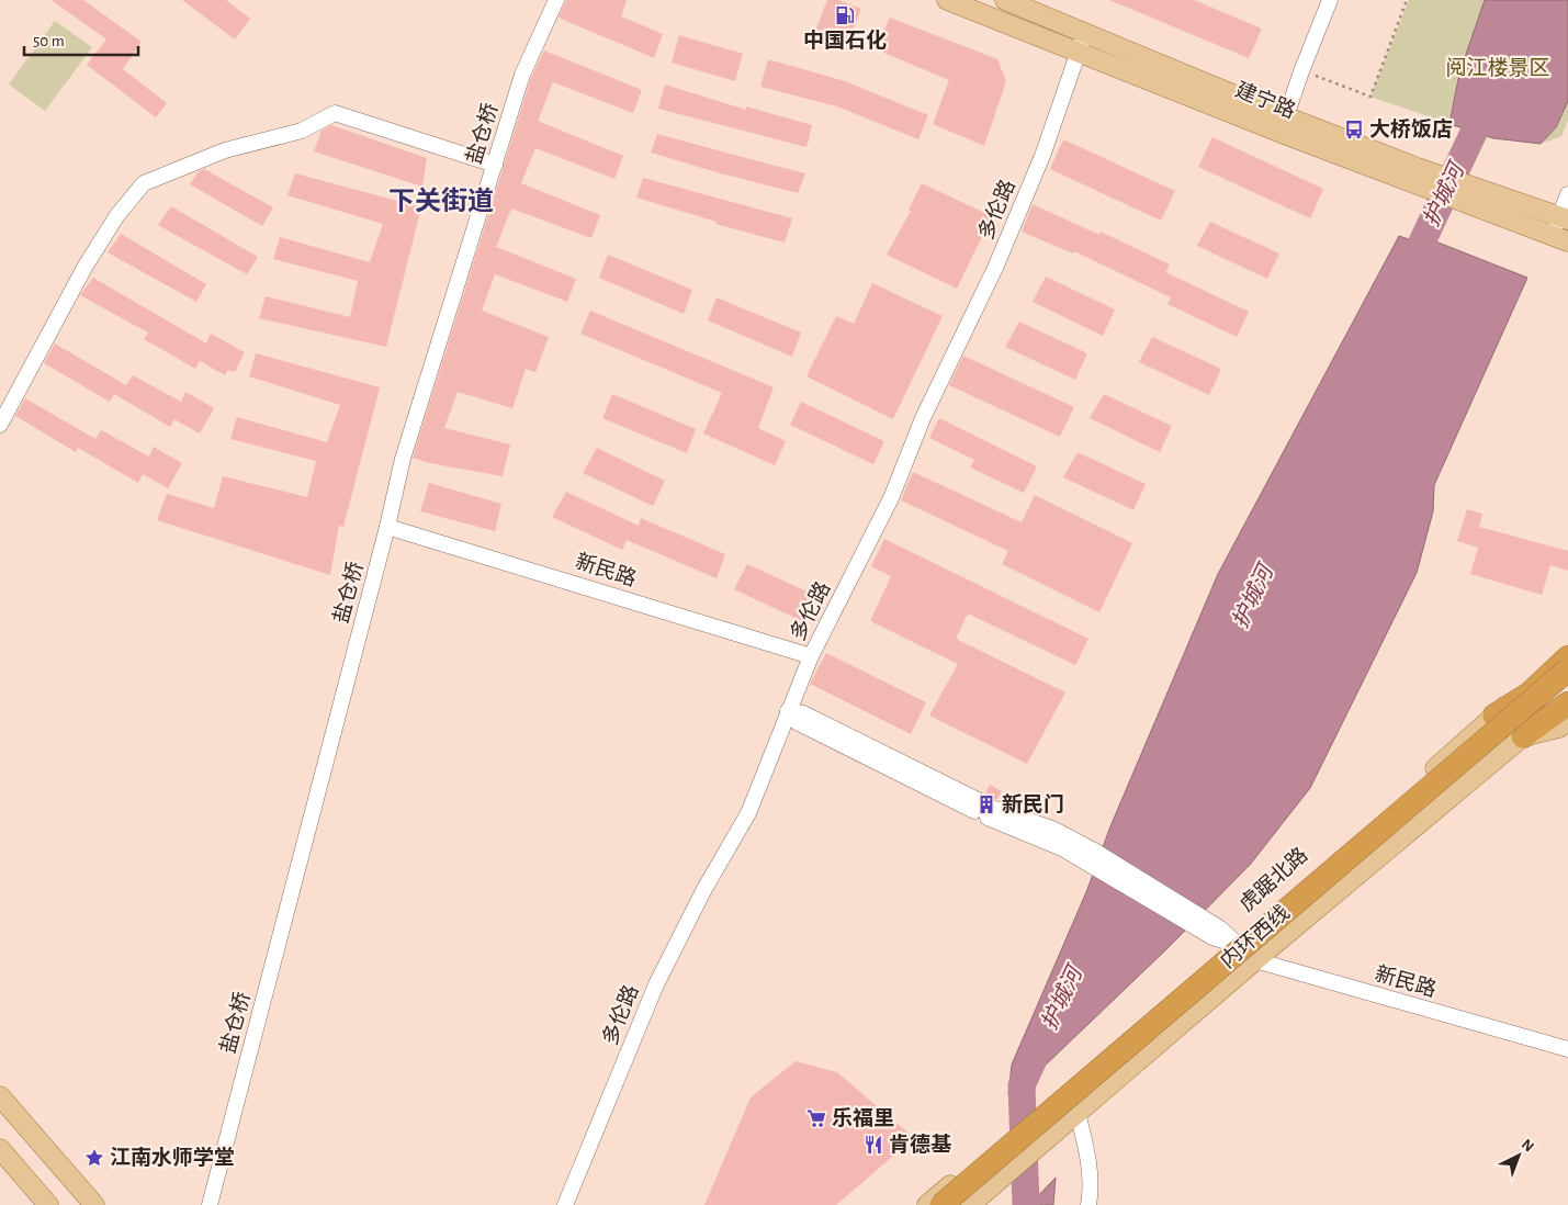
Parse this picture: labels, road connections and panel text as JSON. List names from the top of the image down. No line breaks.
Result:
{"streets":{"highway":["内环西线"],"main road":["建宁路","虎踞北路"],"street":["盐仓桥","多伦路","新民路"]},"crossings":[["建宁路","多伦路"],["盐仓桥","新民路"],["多伦路","新民路"],["新民路","虎踞北路"]],"districts":["下关街道"],"water":["护城河"],"parks":["阅江楼景区"],"places":{"fuel station":["中国石化"],"bus stop":["大桥饭店"],"building":["新民门"],"supermarket":["乐福里"],"restaurant":["肯德基"],"place":["江南水师学堂"]},"scale_bar":"50 m","north":"top right"}
